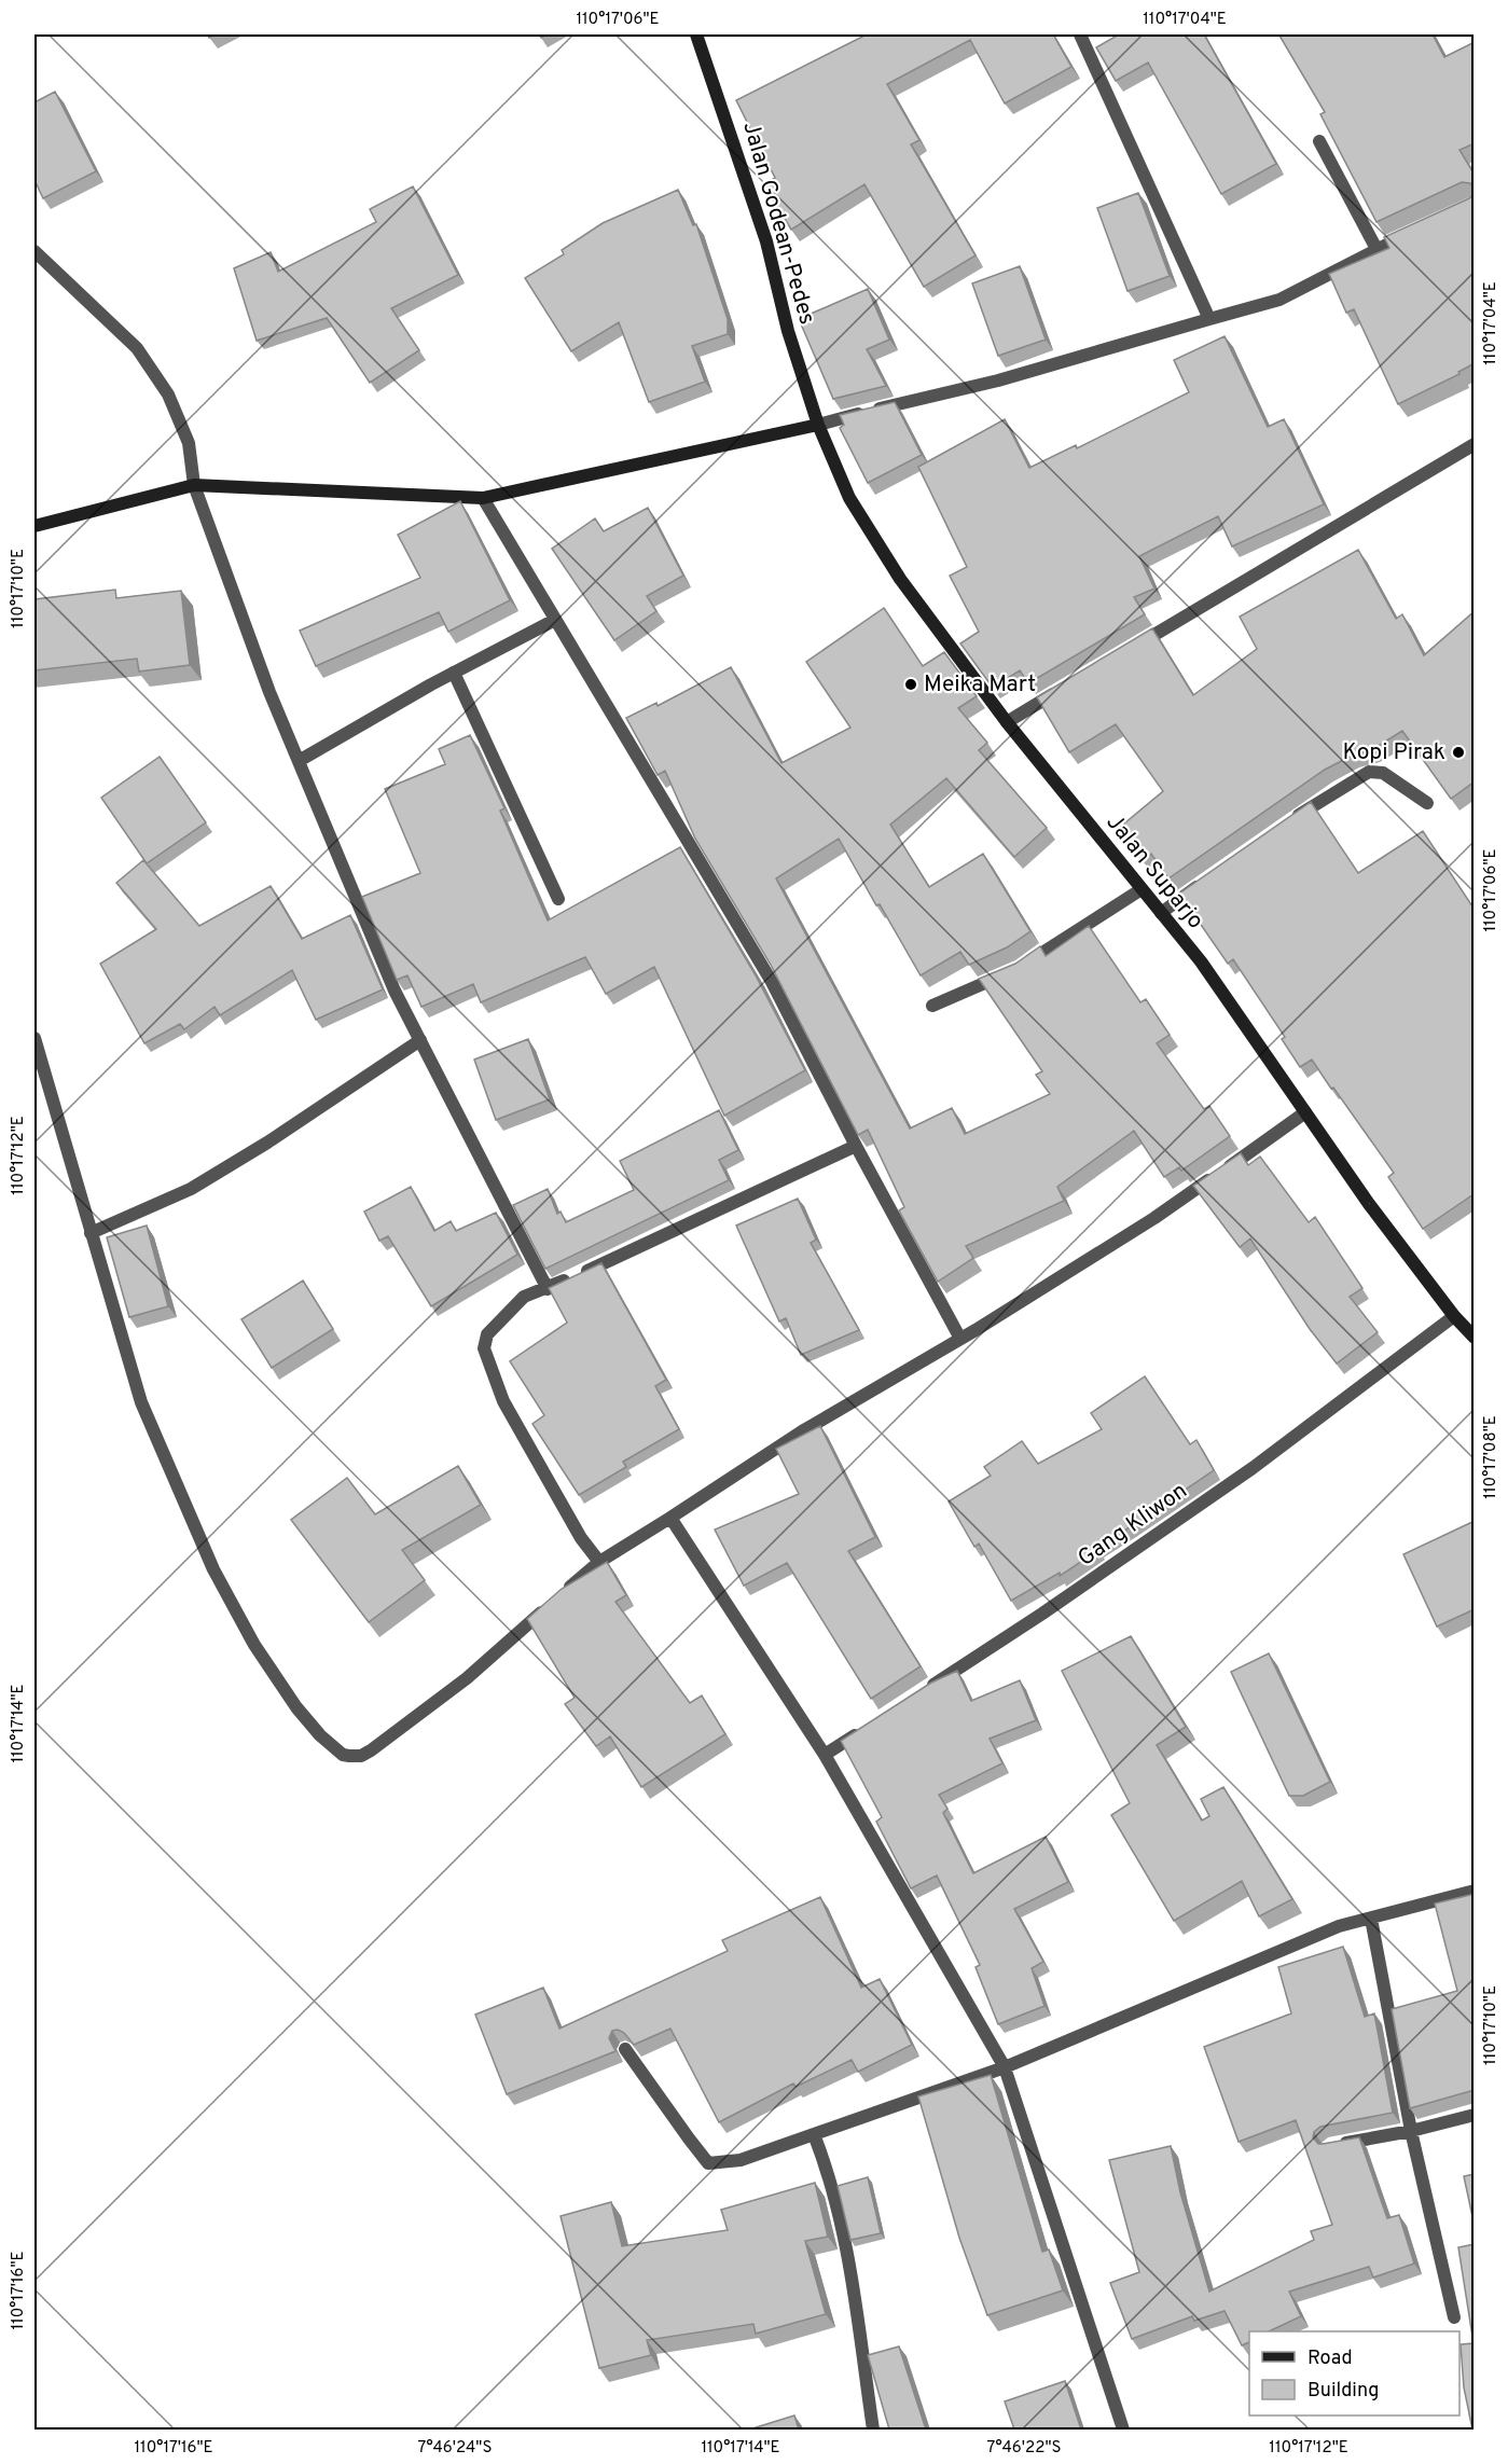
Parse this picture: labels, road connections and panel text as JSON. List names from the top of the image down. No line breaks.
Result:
{"streets":{"main road":["Jalan Godean-Pedes","Jalan Suparjo"],"street":["Gang Kliwon"]},"crossings":[["Jalan Godean-Pedes","Jalan Suparjo"],["Jalan Suparjo","Gang Kliwon"]],"places":["Meika Mart","Kopi Pirak"],"legend":["Road","Building"],"coordinates":["110°17'06\"E","110°17'04\"E","110°17'10\"E","110°17'12\"E","110°17'08\"E","110°17'14\"E","110°17'16\"E","7°46'24\"S","7°46'22\"S"]}
